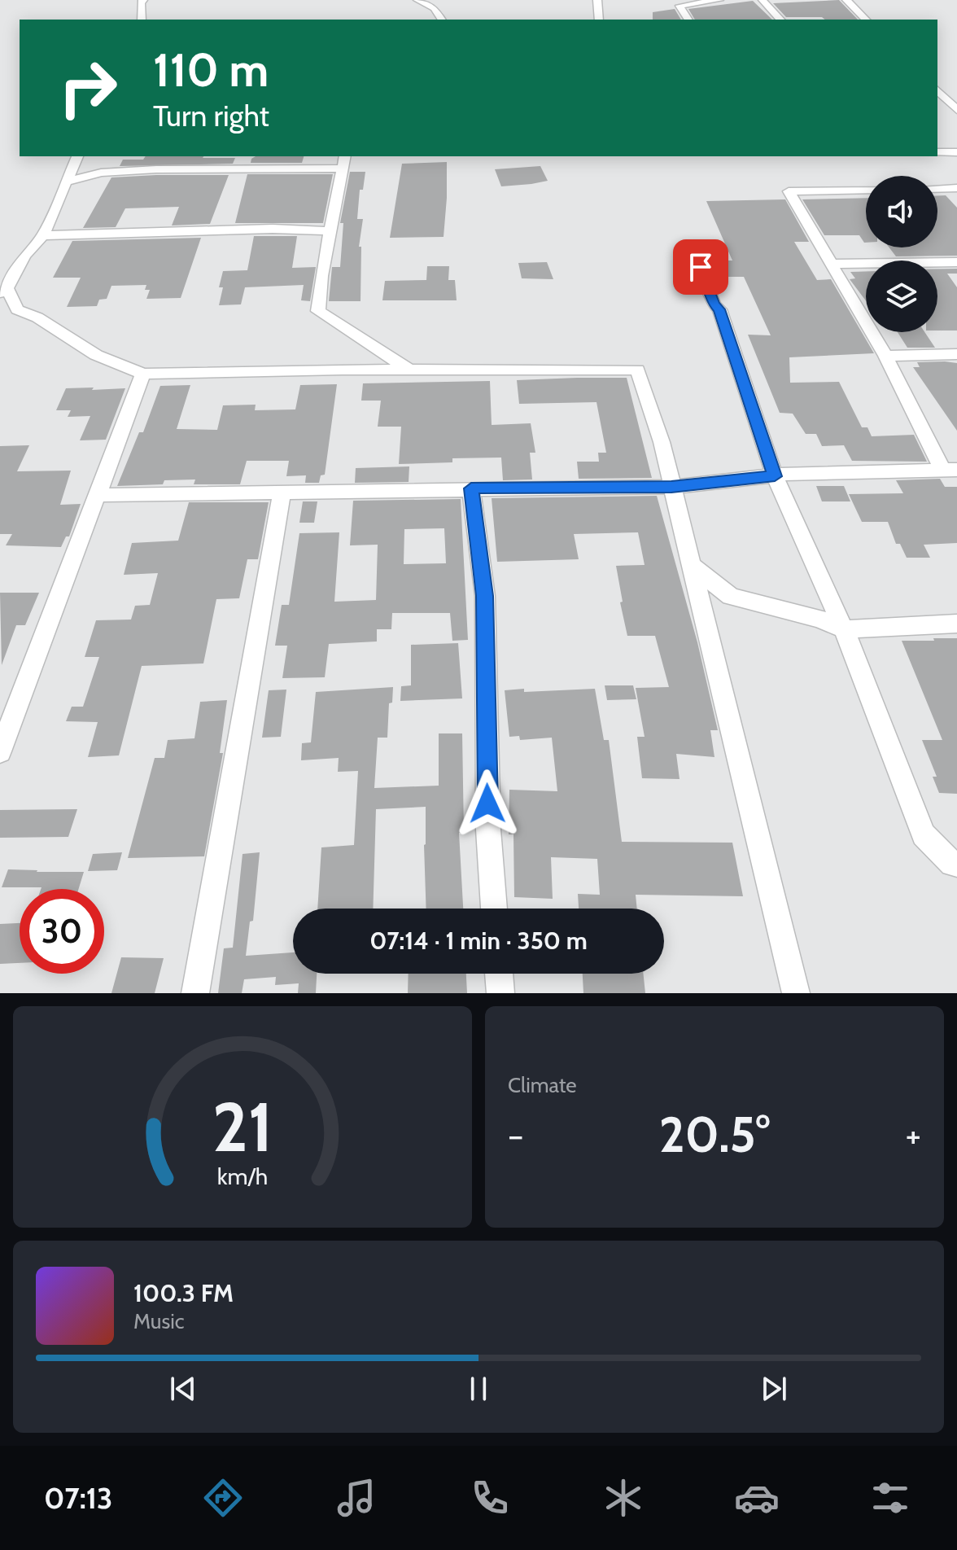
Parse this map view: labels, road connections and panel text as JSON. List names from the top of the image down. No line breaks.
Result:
{"page":{"turn":["110 m","Turn right"],"limit":"30","trip":"07:14 · 1 min · 350 m","tile":"Climate","heat":["−","20.5°","+"],"song":["100.3 FM","Music"],"tabs":"07:13","gauge":["21","km/h"]}}
